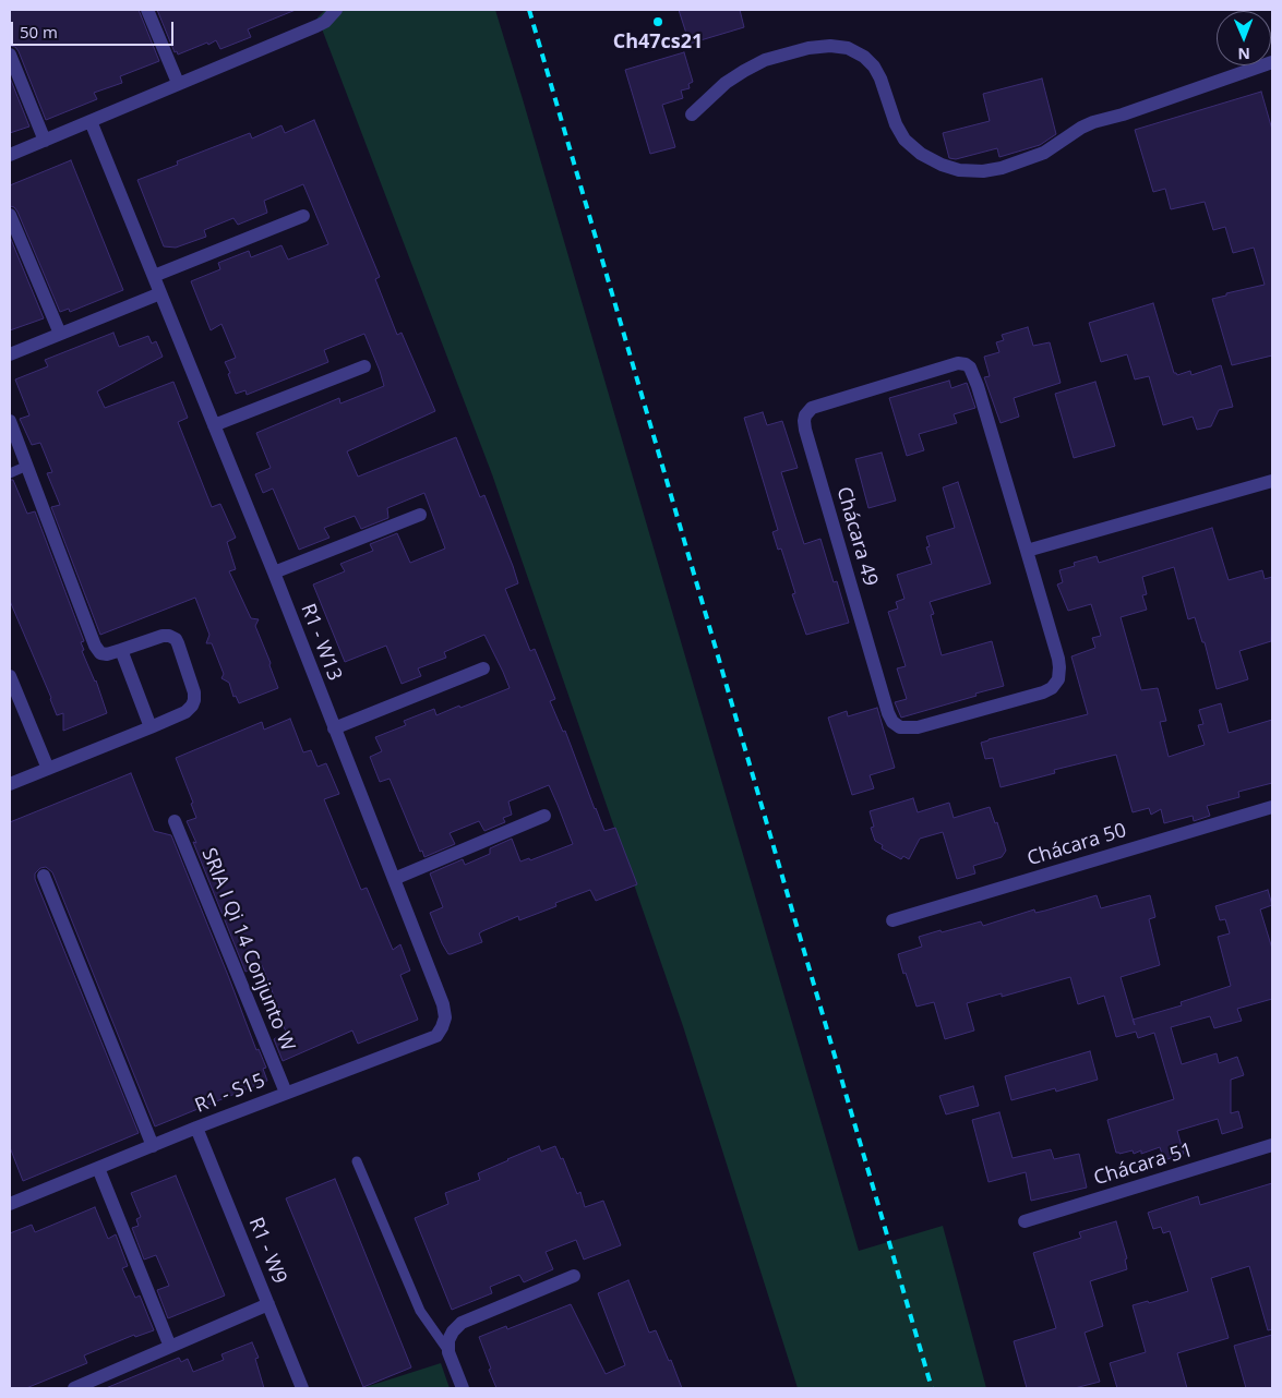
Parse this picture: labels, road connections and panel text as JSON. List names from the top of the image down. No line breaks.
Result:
{"streets":{"street":["Chácara 49","R1 - W13","Chácara 50","SRIA I Qi 14 Conjunto W","R1 - S15","Chácara 51","R1 - W9"]},"crossings":[["R1 - W13","R1 - S15"],["SRIA I Qi 14 Conjunto W","R1 - S15"],["R1 - S15","R1 - W9"]],"places":["Ch47cs21"],"scale_bar":"50 m","north":"bottom"}
